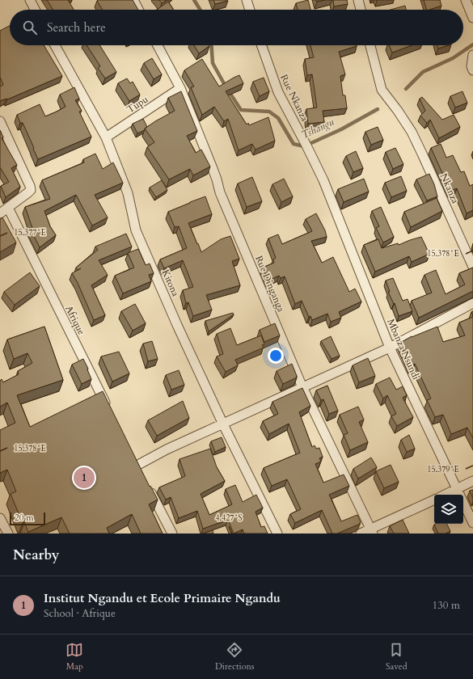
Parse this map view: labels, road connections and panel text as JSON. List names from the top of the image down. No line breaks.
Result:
{"streets":{"street":["Rue Nkanza","Tupu","Nkanza","Kitona","Rue Dinganga","Afrique","Mbanza Nsundi"]},"crossings":[["Rue Nkanza","Mbanza Nsundi"],["Tupu","Kitona"],["Tupu","Rue Dinganga"]],"water":["Tshangu"],"scale_bar":"20 m","page":{"search":"Search here","pins":"1","scale":"20 m","heading":"Nearby","list":[{"mark":"1","name":"Institut Ngandu et Ecole Primaire Ngandu","note":"School · Afrique","value":"130 m"}],"nav":["Map","Directions","Saved"]},"coordinates":["15.377°E","15.378°E","15.379°E","4.427°S"]}
